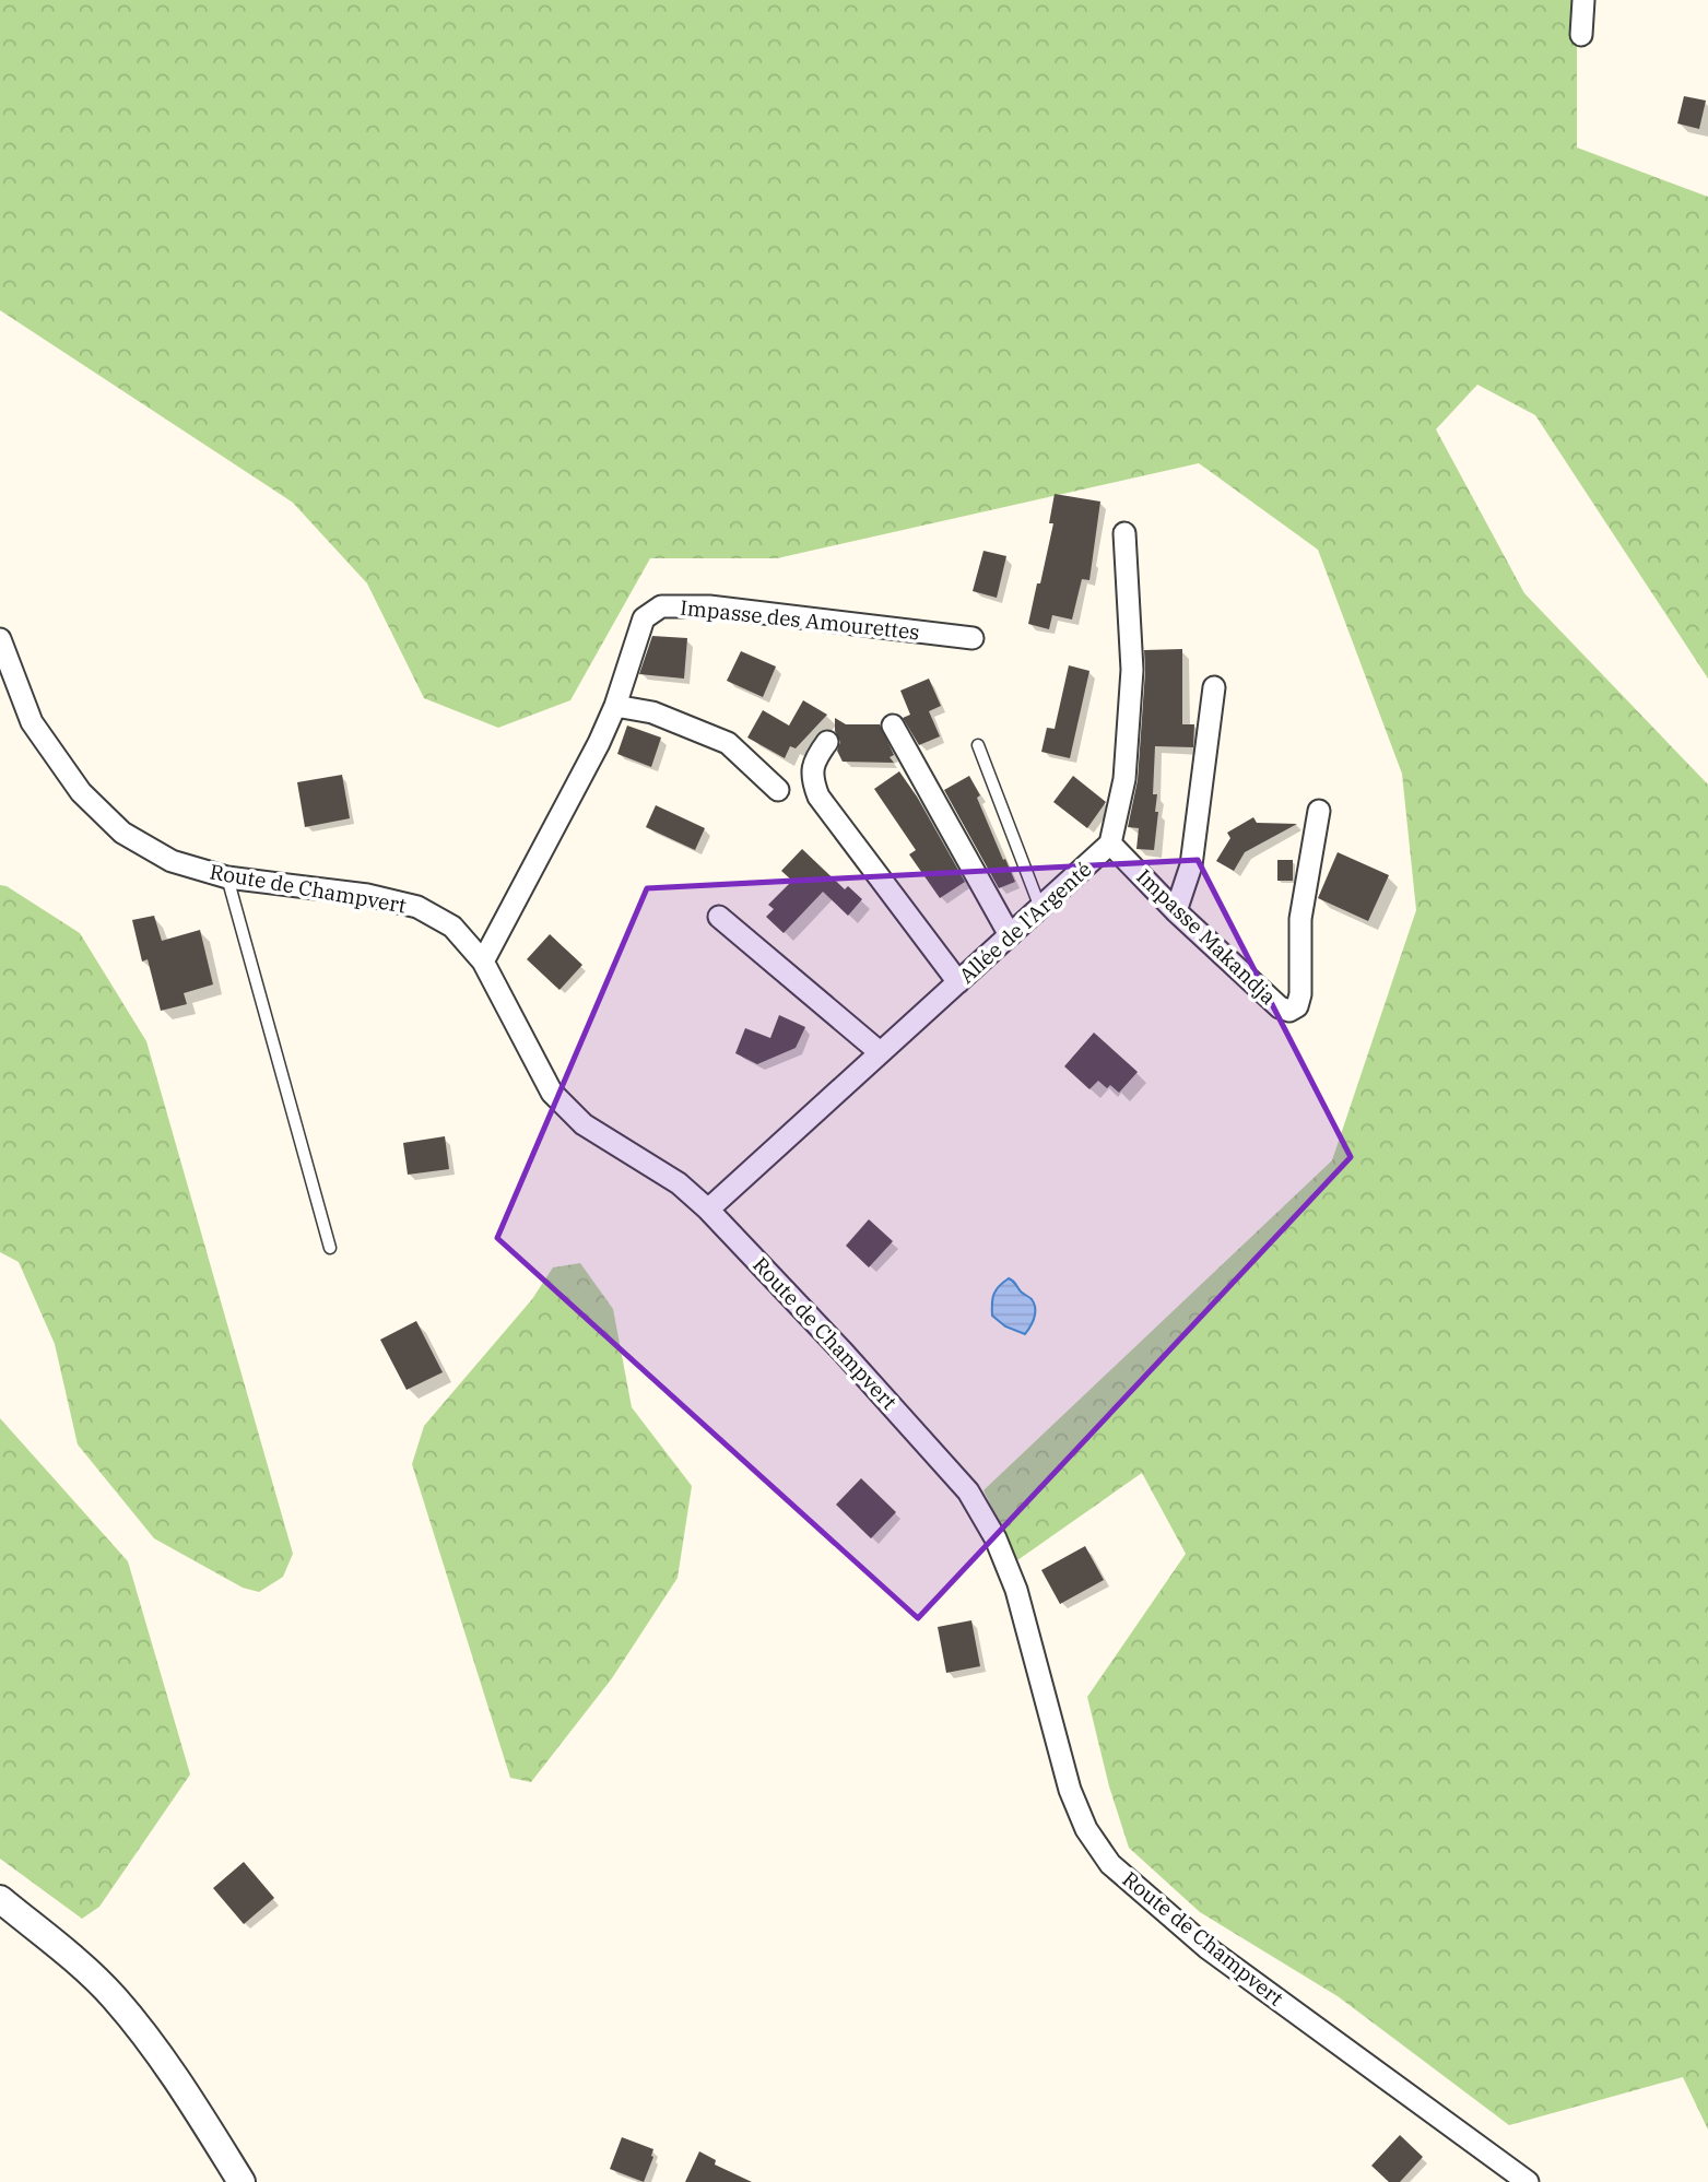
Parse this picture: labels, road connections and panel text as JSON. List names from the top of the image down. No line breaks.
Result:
{"streets":{"street":["Impasse des Amourettes","Route de Champvert","Allée de l'Argenté","Impasse Makandja"]},"crossings":[["Impasse des Amourettes","Route de Champvert"],["Route de Champvert","Allée de l'Argenté"],["Allée de l'Argenté","Impasse Makandja"]]}
